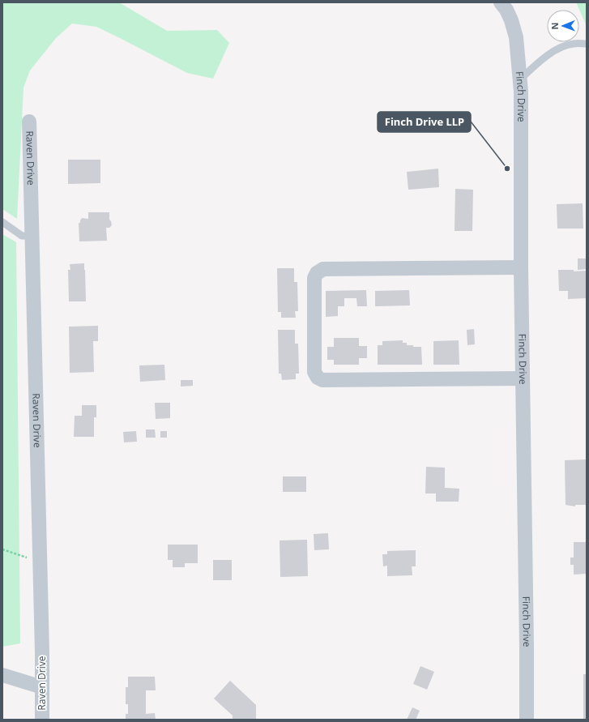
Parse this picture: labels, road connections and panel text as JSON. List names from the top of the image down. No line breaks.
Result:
{"streets":{"street":["Finch Drive","Raven Drive"]},"places":["Finch Drive LLP"],"north":"left"}
